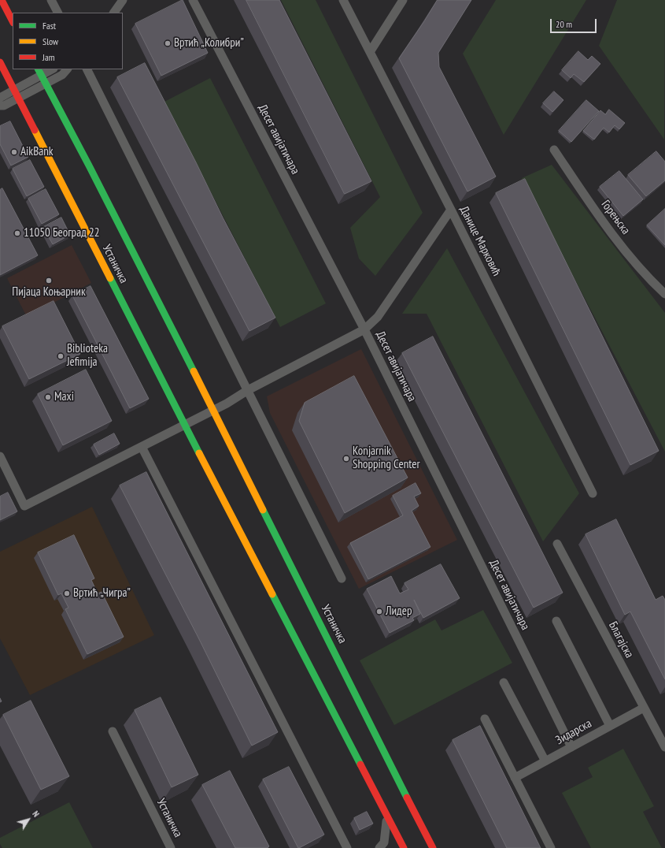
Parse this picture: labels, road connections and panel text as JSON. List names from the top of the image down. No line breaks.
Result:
{"streets":{"main road":["Устаничка"],"lane":["Десет авијатичара","Горењска","Данице Марковић","Благајска","Зидарска"]},"crossings":[["Десет авијатичара","Зидарска"],["Благајска","Зидарска"]],"places":["Вртић „Колибри”","AikBank","11050 Београд 22","Пијаца Коњарник","Biblioteka Jefimija","Maxi","Konjarnik Shopping Center","Вртић „Чигра”","Лидер"],"legend":["Fast","Slow","Jam"],"scale_bar":"20 m","north":"top right"}
